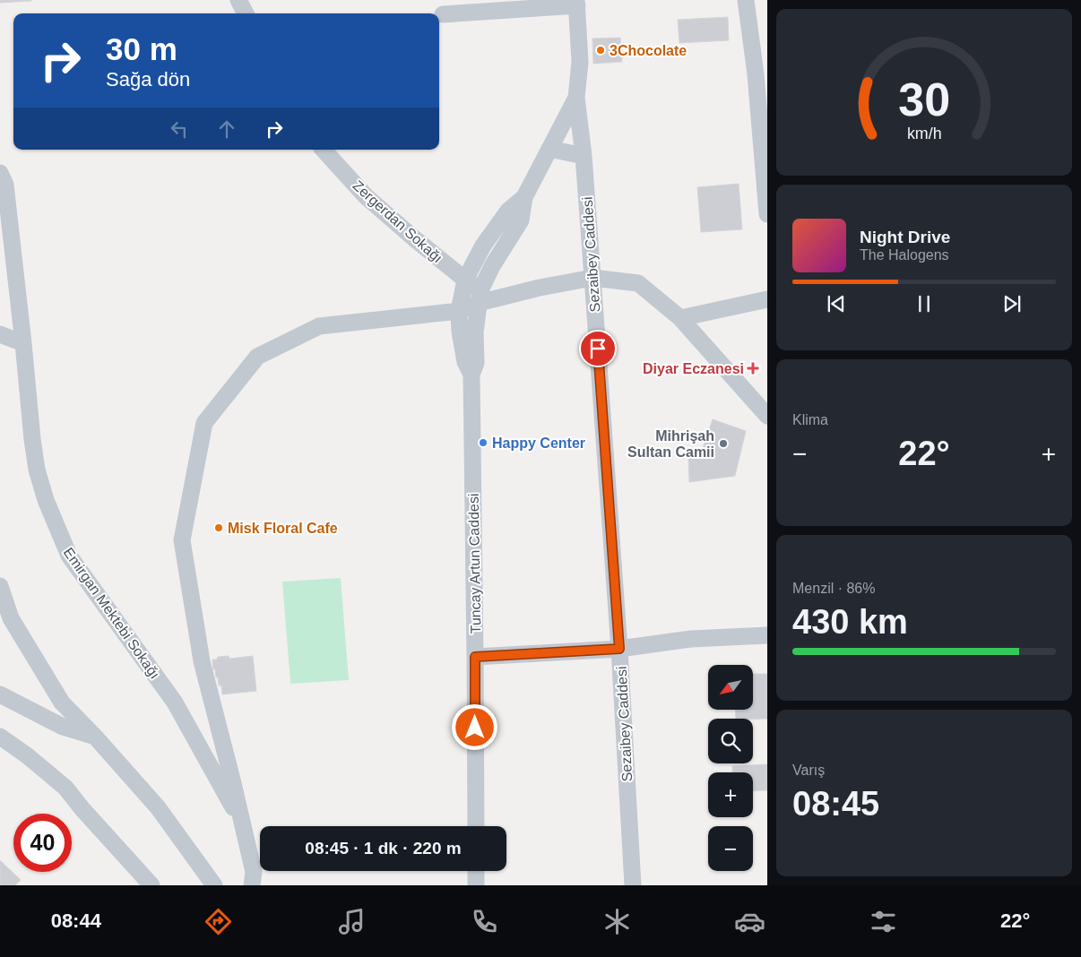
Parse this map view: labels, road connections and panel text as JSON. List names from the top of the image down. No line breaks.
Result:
{"streets":{"street":["Zergerdan Sokağı","Sezaibey Caddesi","Tuncay Artun Caddesi","Emirgan Mektebi Sokağı"]},"places":{"other":["3Chocolate","Happy Center","Mihrişah Sultan Camii","Misk Floral Cafe"],"health":["Diyar Eczanesi"]},"north":"bottom left","page":{"turn":["30 m","Sağa dön"],"song":["Night Drive","The Halogens"],"tile":["Klima",["Menzil · 86%","430 km"],["Varış","08:45"]],"heat":["−","22°","+"],"map_buttons":["+","−"],"limit":"40","trip":"08:45 · 1 dk · 220 m","tabs":["08:44","22°"],"gauge":["30","km/h"]}}
